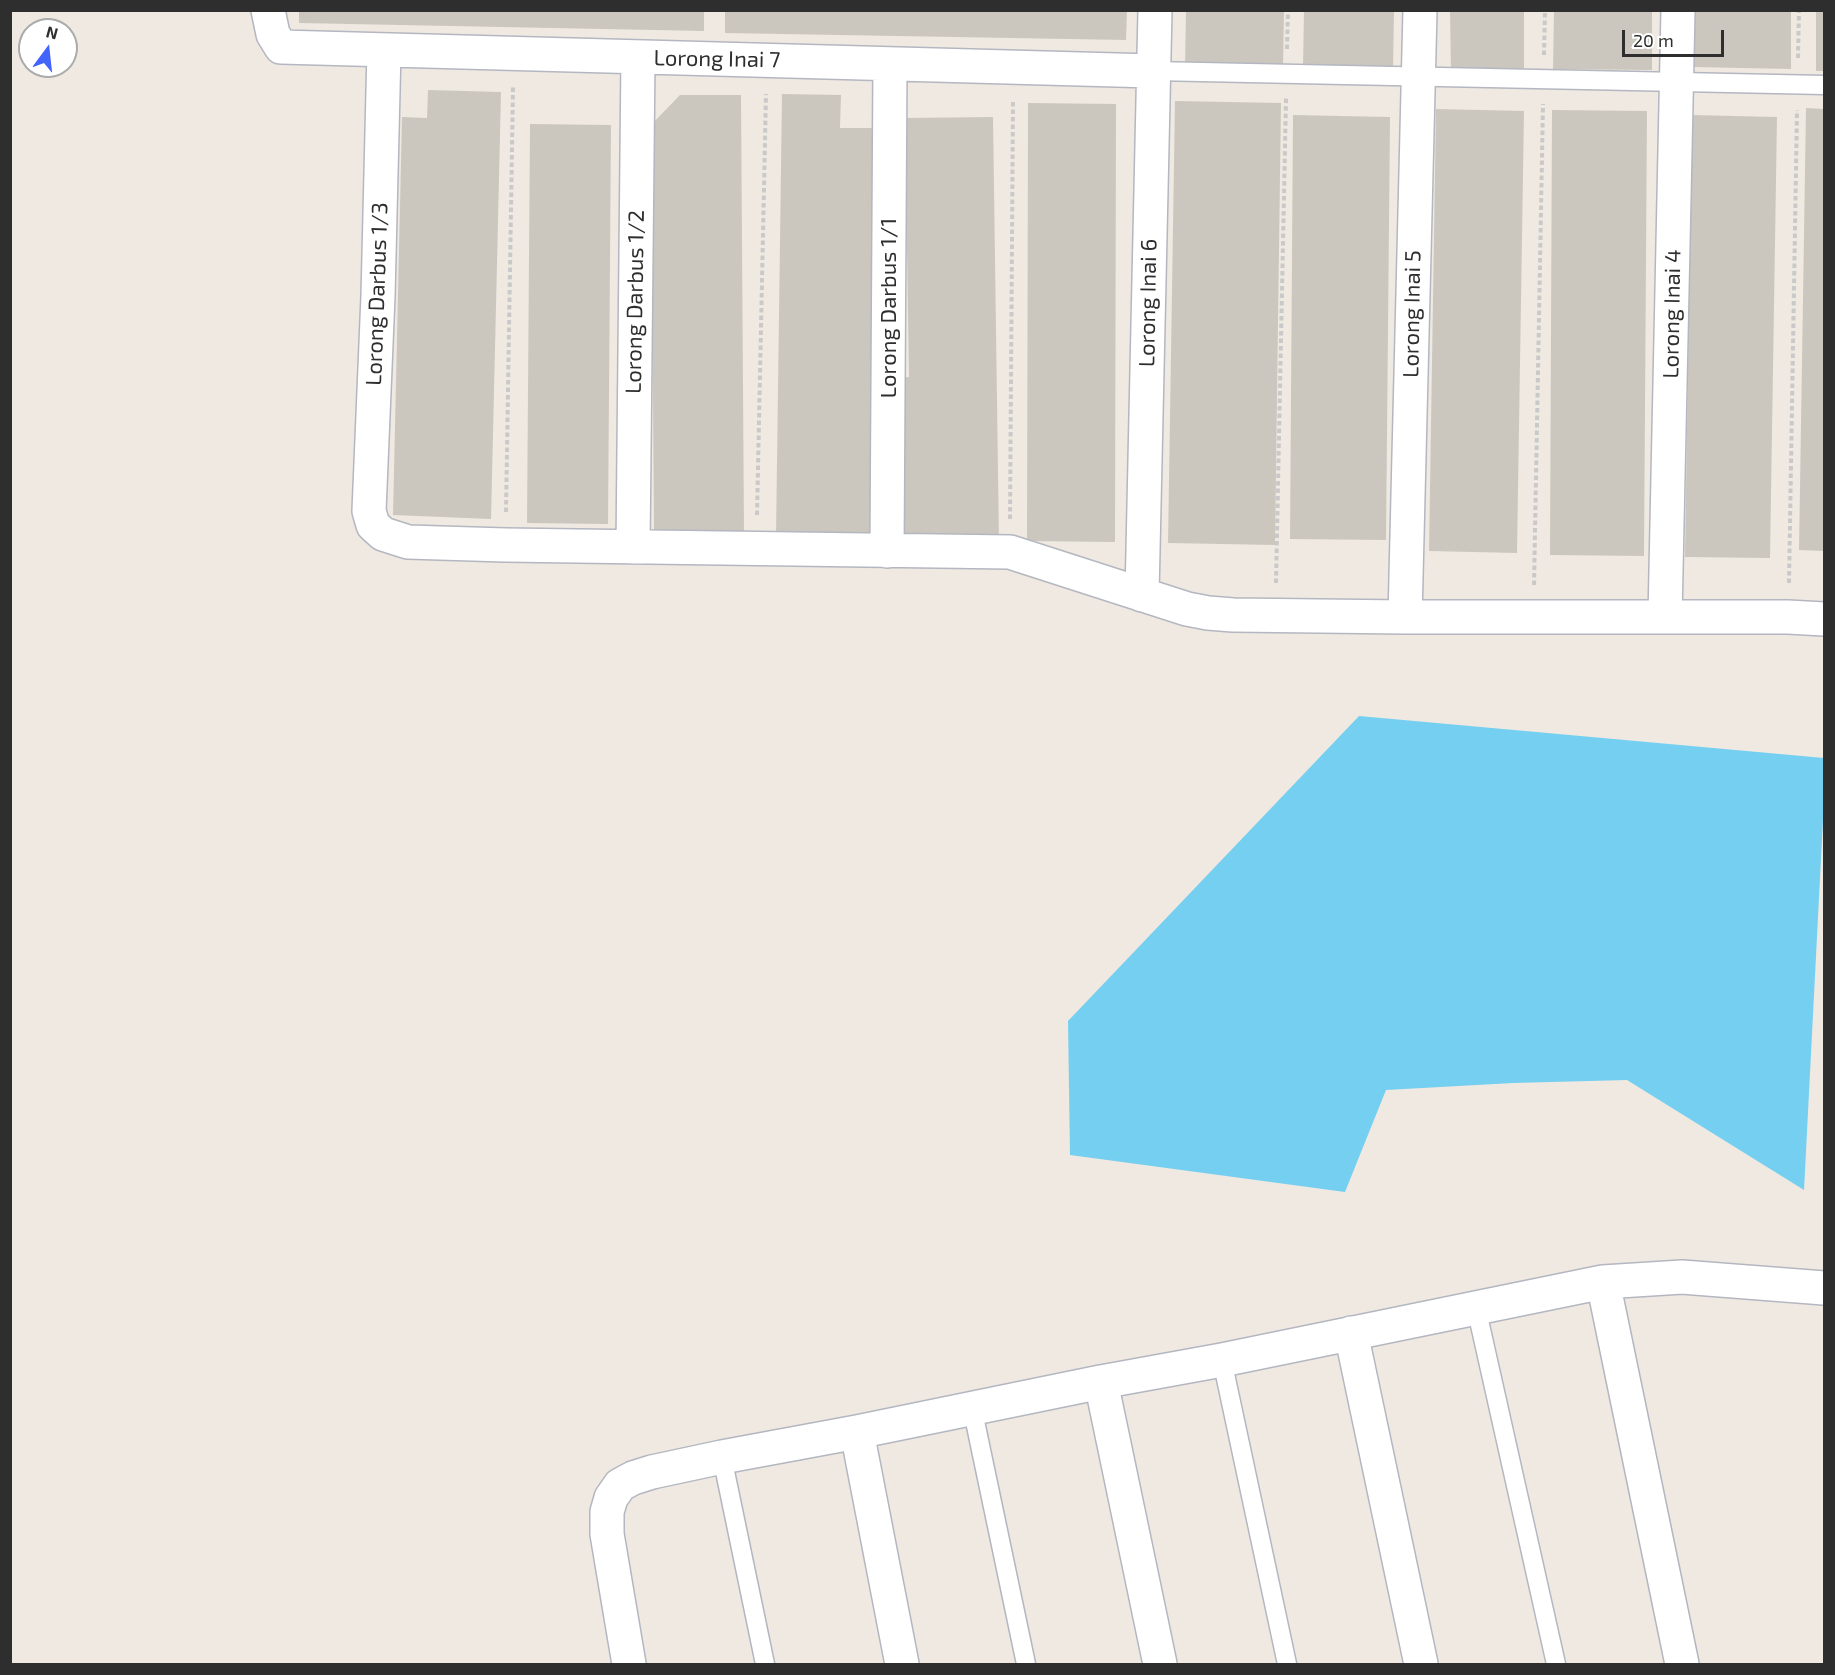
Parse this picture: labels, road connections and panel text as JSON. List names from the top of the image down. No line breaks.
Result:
{"streets":{"street":["Lorong Inai 7","Lorong Darbus 1/3","Lorong Darbus 1/2","Lorong Inai 6","Lorong Darbus 1/1","Lorong Inai 5","Lorong Inai 4"]},"crossings":[["Lorong Inai 7","Lorong Darbus 1/3"],["Lorong Inai 7","Lorong Darbus 1/2"],["Lorong Inai 7","Lorong Inai 6"],["Lorong Inai 7","Lorong Darbus 1/1"]],"scale_bar":"20 m","north":"top"}
